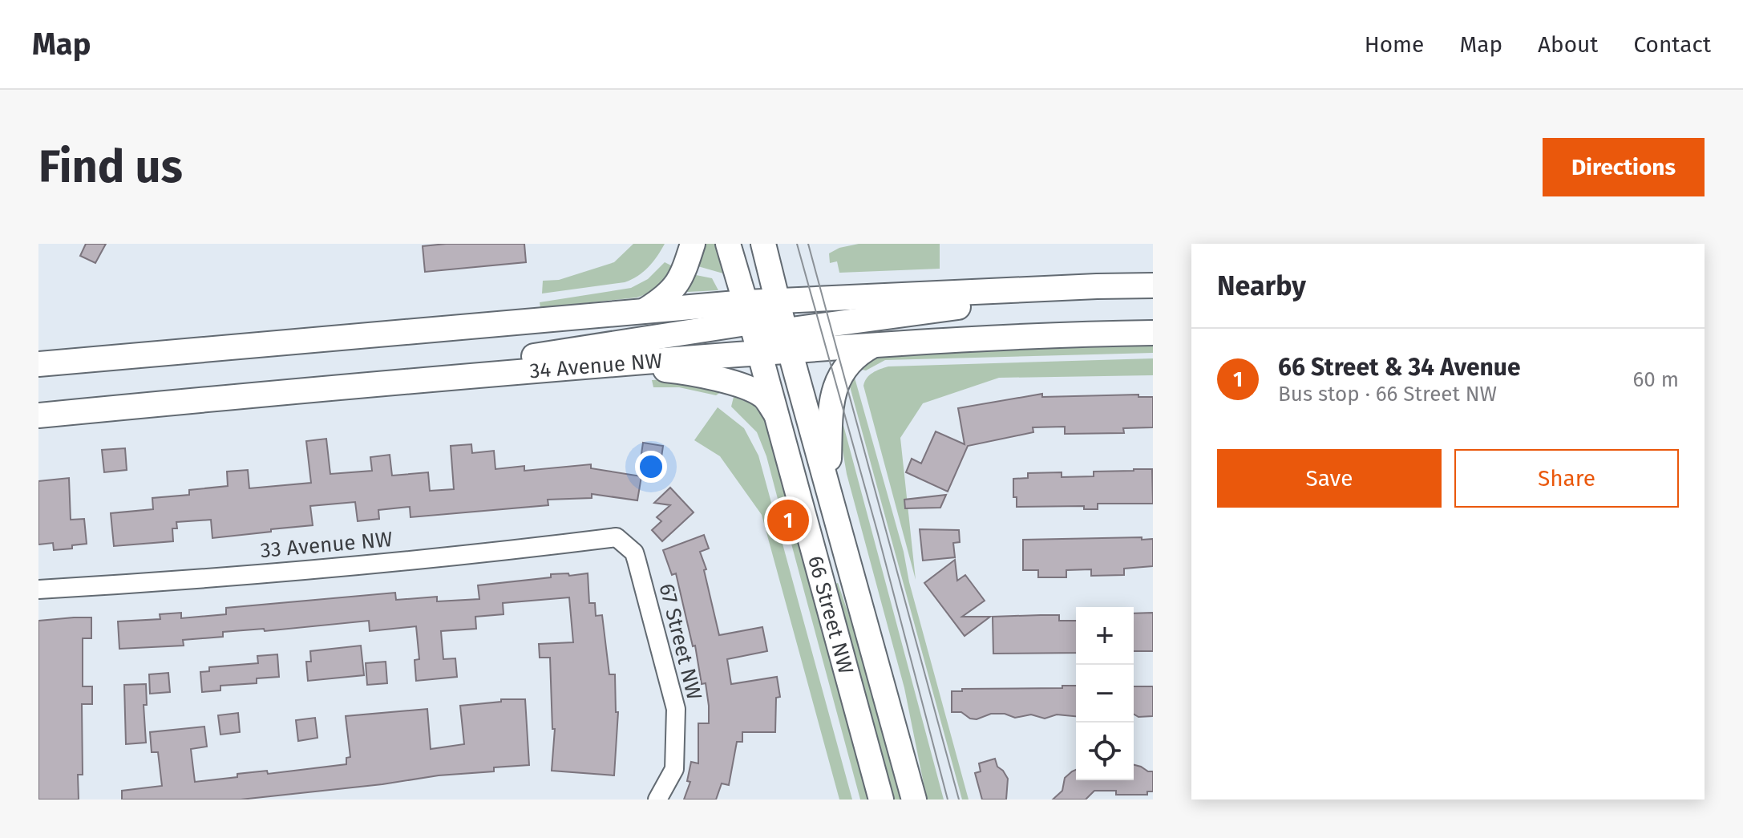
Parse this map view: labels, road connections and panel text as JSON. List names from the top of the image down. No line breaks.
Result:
{"streets":{"main road":["34 Avenue NW","66 Street NW"],"street":["33 Avenue NW","67 Street NW"]},"crossings":[["34 Avenue NW","66 Street NW"],["33 Avenue NW","67 Street NW"]],"page":{"header":"Map","nav":["Home","Map","About","Contact"],"buttons":["Directions",["Save","Share"]],"title":"Find us","heading":"Nearby","list":[{"mark":"1","name":"66 Street & 34 Avenue","note":"Bus stop · 66 Street NW","value":"60 m"}],"pins":"1","map_buttons":["+","−"]}}
